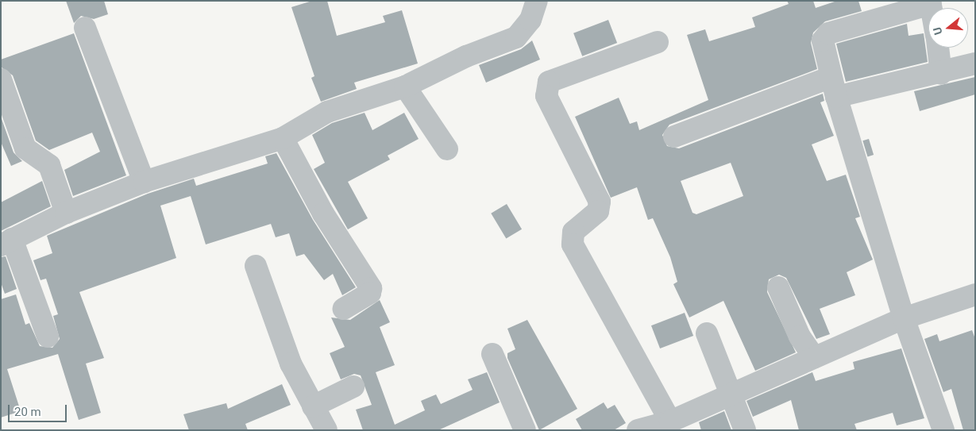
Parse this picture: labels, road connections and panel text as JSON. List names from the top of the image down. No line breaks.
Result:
{"scale_bar":"20 m","north":"left"}
